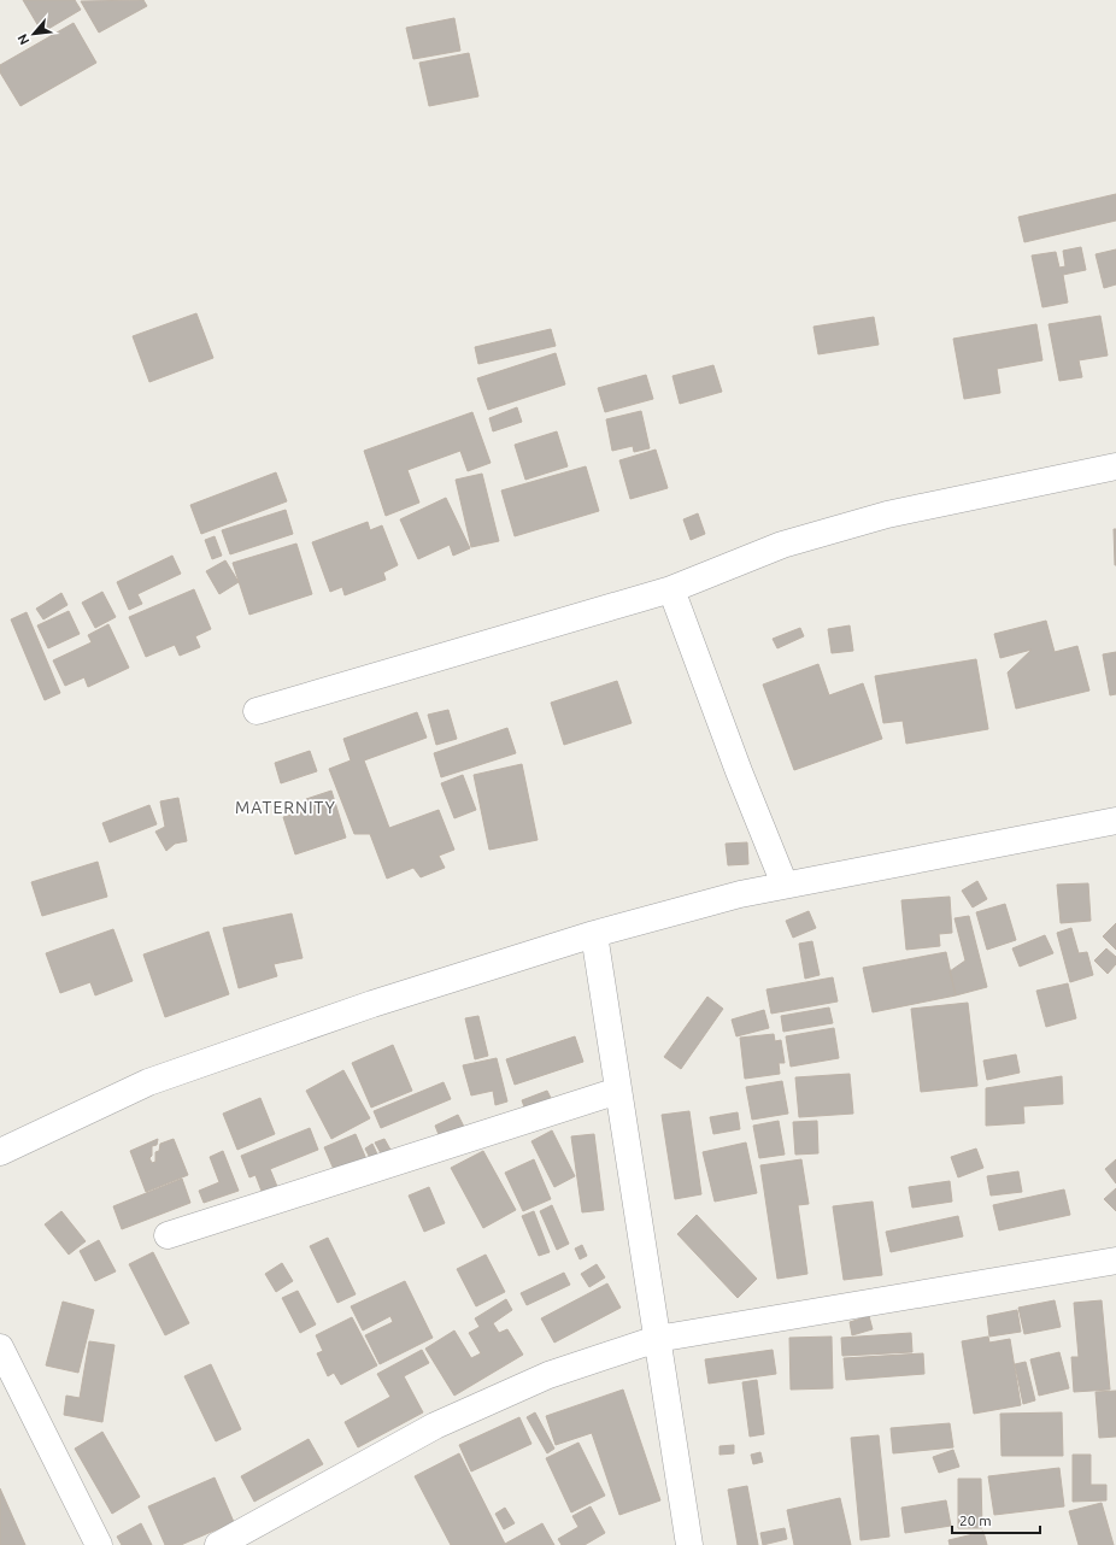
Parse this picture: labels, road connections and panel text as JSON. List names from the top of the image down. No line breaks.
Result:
{"districts":["MATERNITY"],"scale_bar":"20 m","north":"bottom left"}
